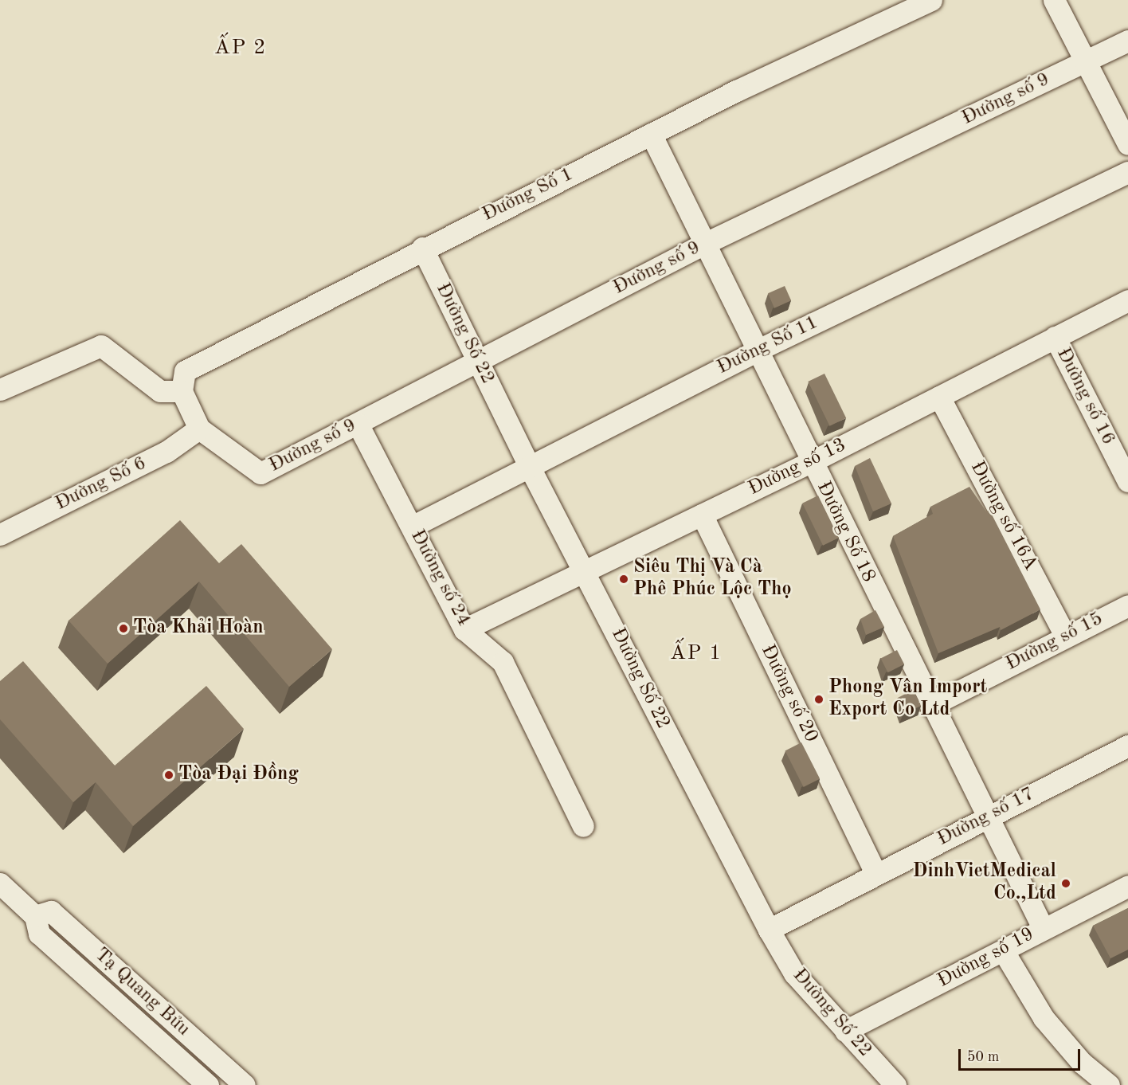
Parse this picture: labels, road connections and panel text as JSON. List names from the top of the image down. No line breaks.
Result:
{"streets":{"street":["Đường số 9","Đường Số 1","Đường Số 22","Đường Số 11","Đường số 16","Đường số 13","Đường Số 6","Đường số 16A","Đường Số 18","Đường số 24","Đường số 15","Đường số 20","Đường số 17","Đường số 19","Tạ Quang Bửu"]},"crossings":[["Đường số 9","Đường Số 22"],["Đường số 9","Đường Số 6"],["Đường số 9","Đường Số 18"],["Đường số 9","Đường số 24"],["Đường Số 1","Đường Số 22"],["Đường Số 1","Đường Số 18"],["Đường Số 22","Đường Số 11"],["Đường Số 22","Đường số 13"],["Đường Số 22","Đường số 17"],["Đường Số 22","Đường số 19"],["Đường Số 11","Đường Số 18"],["Đường Số 11","Đường số 24"],["Đường số 16","Đường số 13"],["Đường số 13","Đường số 16A"],["Đường số 13","Đường Số 18"],["Đường số 13","Đường số 24"],["Đường số 13","Đường số 20"],["Đường số 16A","Đường số 15"],["Đường Số 18","Đường số 15"],["Đường Số 18","Đường số 17"],["Đường Số 18","Đường số 19"],["Đường số 20","Đường số 17"]],"districts":["ẤP 2","ẤP 1"],"places":["Siêu Thị Và Cà Phê Phúc Lộc Thọ","Tòa Khải Hoàn","Phong Vân Import Export Co Ltd","Tòa Đại Đồng","DinhVietMedical Co.,Ltd"],"scale_bar":"50 m"}
